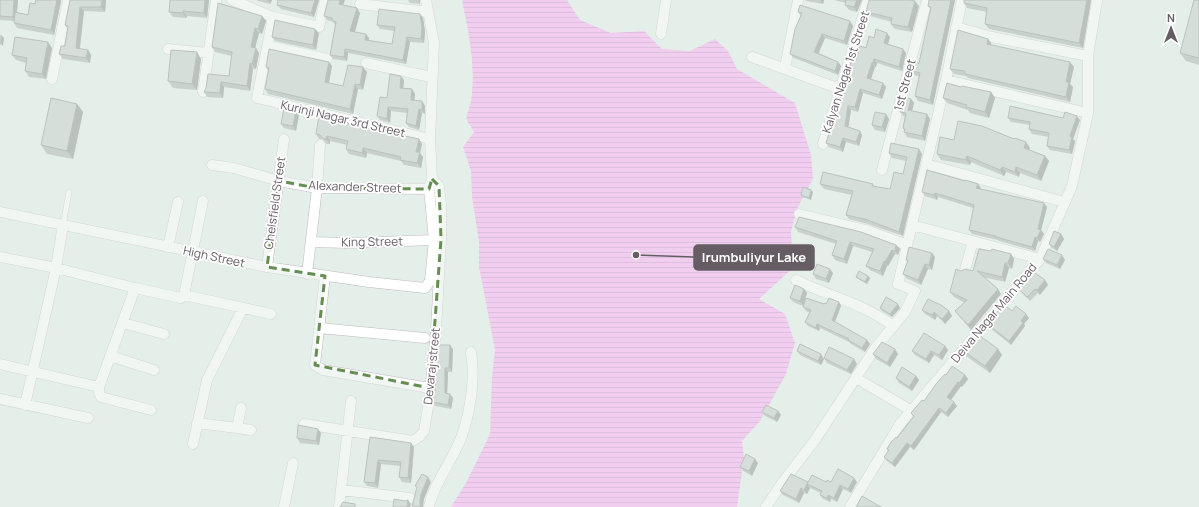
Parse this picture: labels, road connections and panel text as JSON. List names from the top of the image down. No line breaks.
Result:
{"streets":{"street":["Kalyan Nagar 1st Street","1st Street","Kurinji Nagar 3rd Street","Alexander Street","Chelsfield Street","King Street","High Street","Deiva Nagar Main Road","Devaraj street"]},"crossings":[["Kurinji Nagar 3rd Street","Devaraj street"],["Alexander Street","Chelsfield Street"],["Alexander Street","Devaraj street"],["Chelsfield Street","High Street"],["King Street","Devaraj street"],["High Street","Devaraj street"]],"places":["Irumbuliyur Lake"],"north":"top"}
